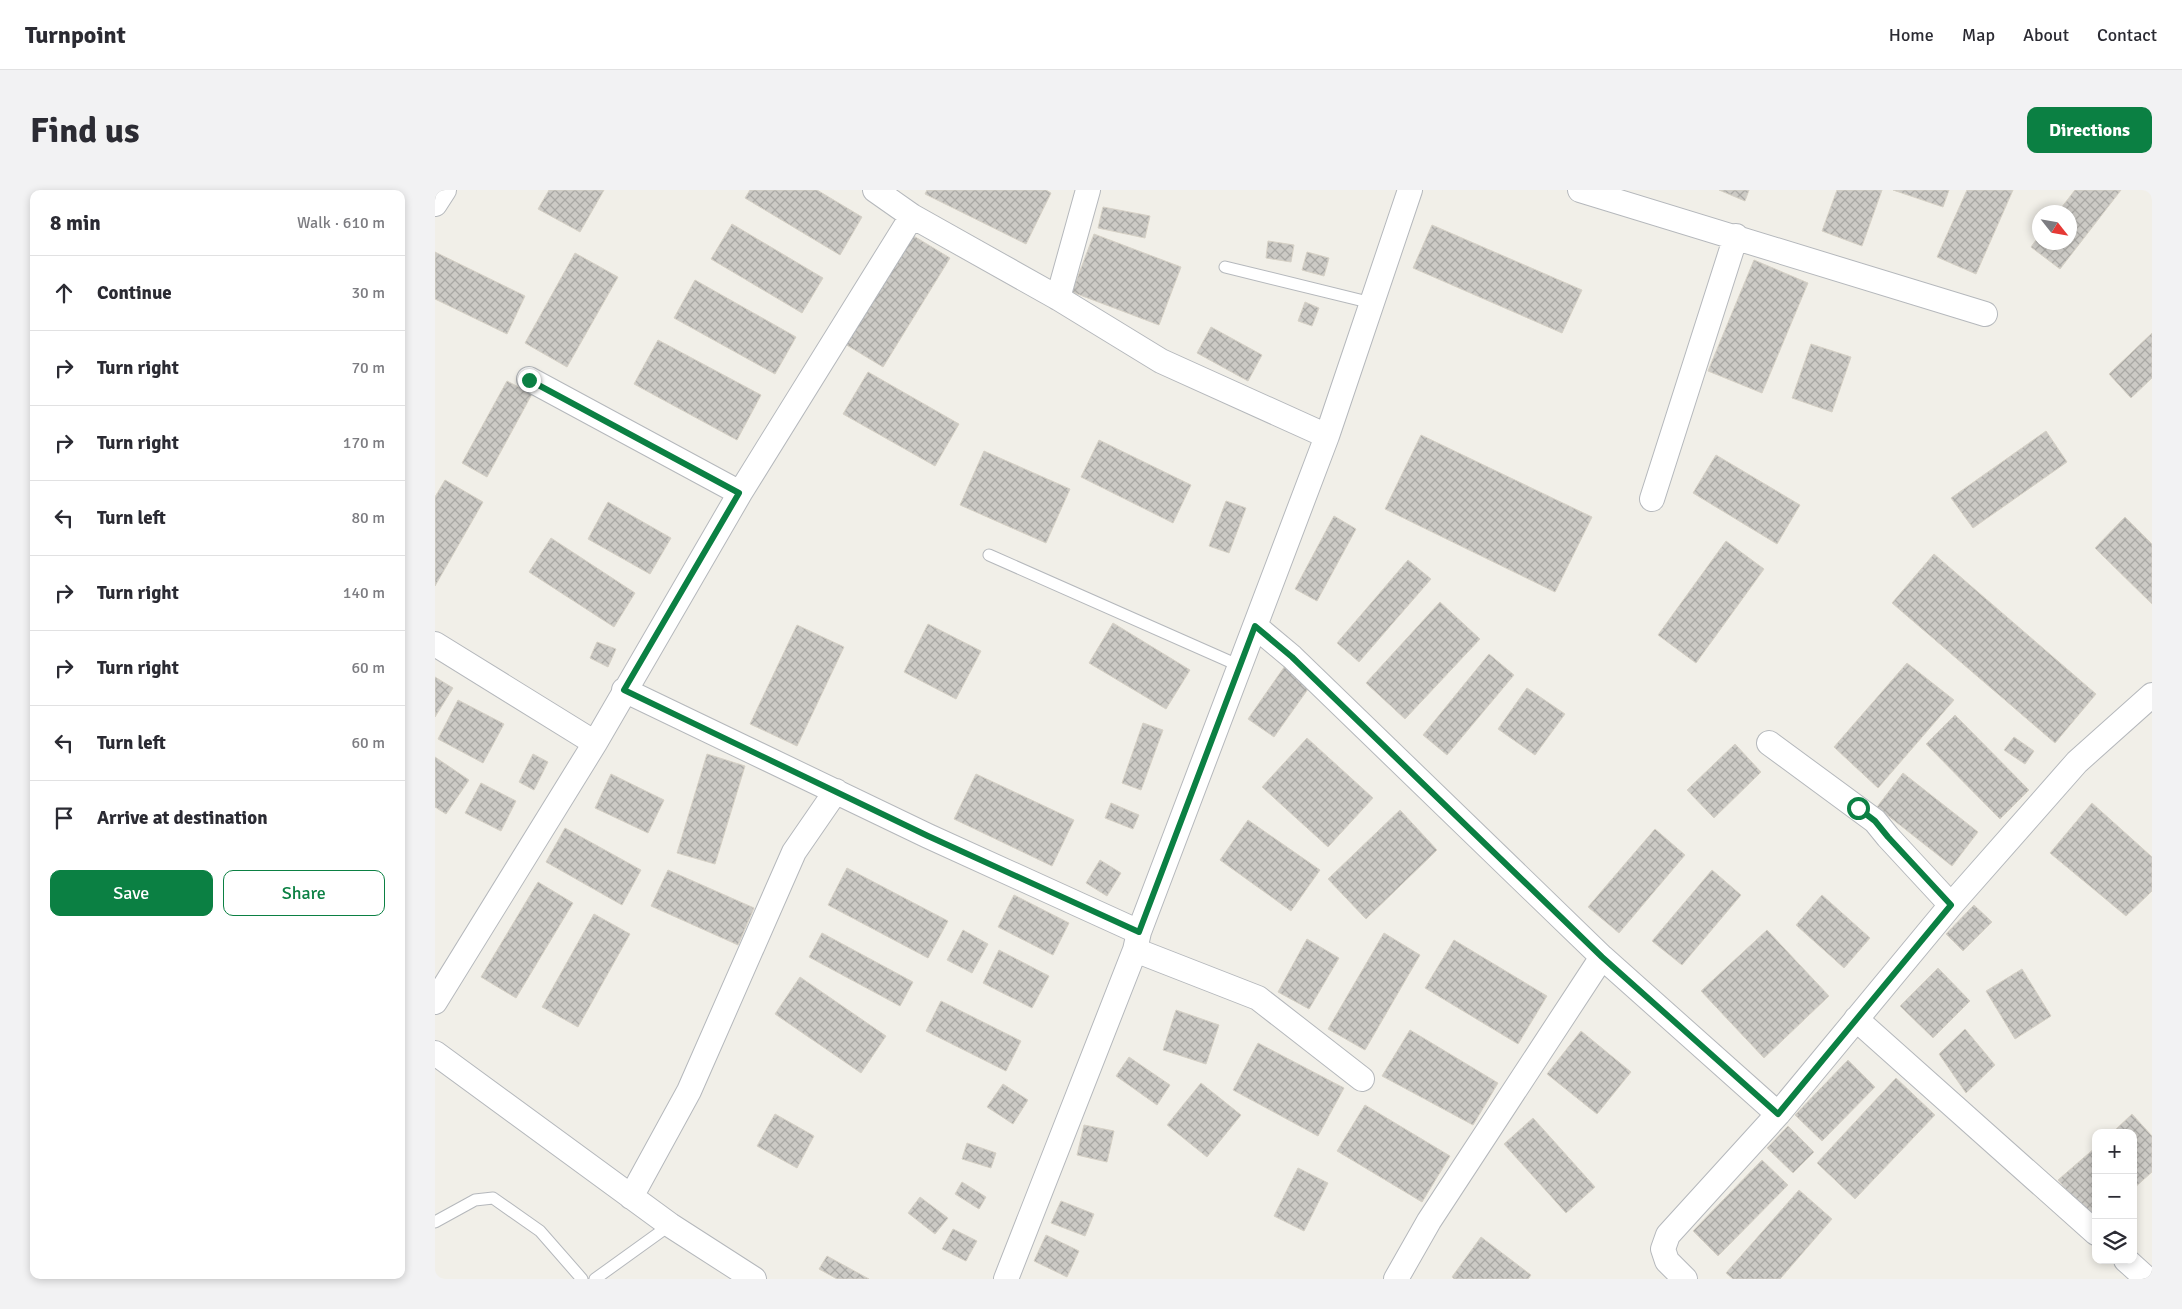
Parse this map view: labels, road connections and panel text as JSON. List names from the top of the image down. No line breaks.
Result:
{"north":"bottom right","page":{"header":"Turnpoint","nav":["Home","Map","About","Contact"],"buttons":["Directions",["Save","Share"]],"title":"Find us","heading":["8 min","Walk · 610 m"],"list":[["Continue","30 m"],["Turn right","70 m"],["Turn right","170 m"],["Turn left","80 m"],["Turn right","140 m"],["Turn right","60 m"],["Turn left","60 m"],"Arrive at destination"],"map_buttons":["+","−"]}}
